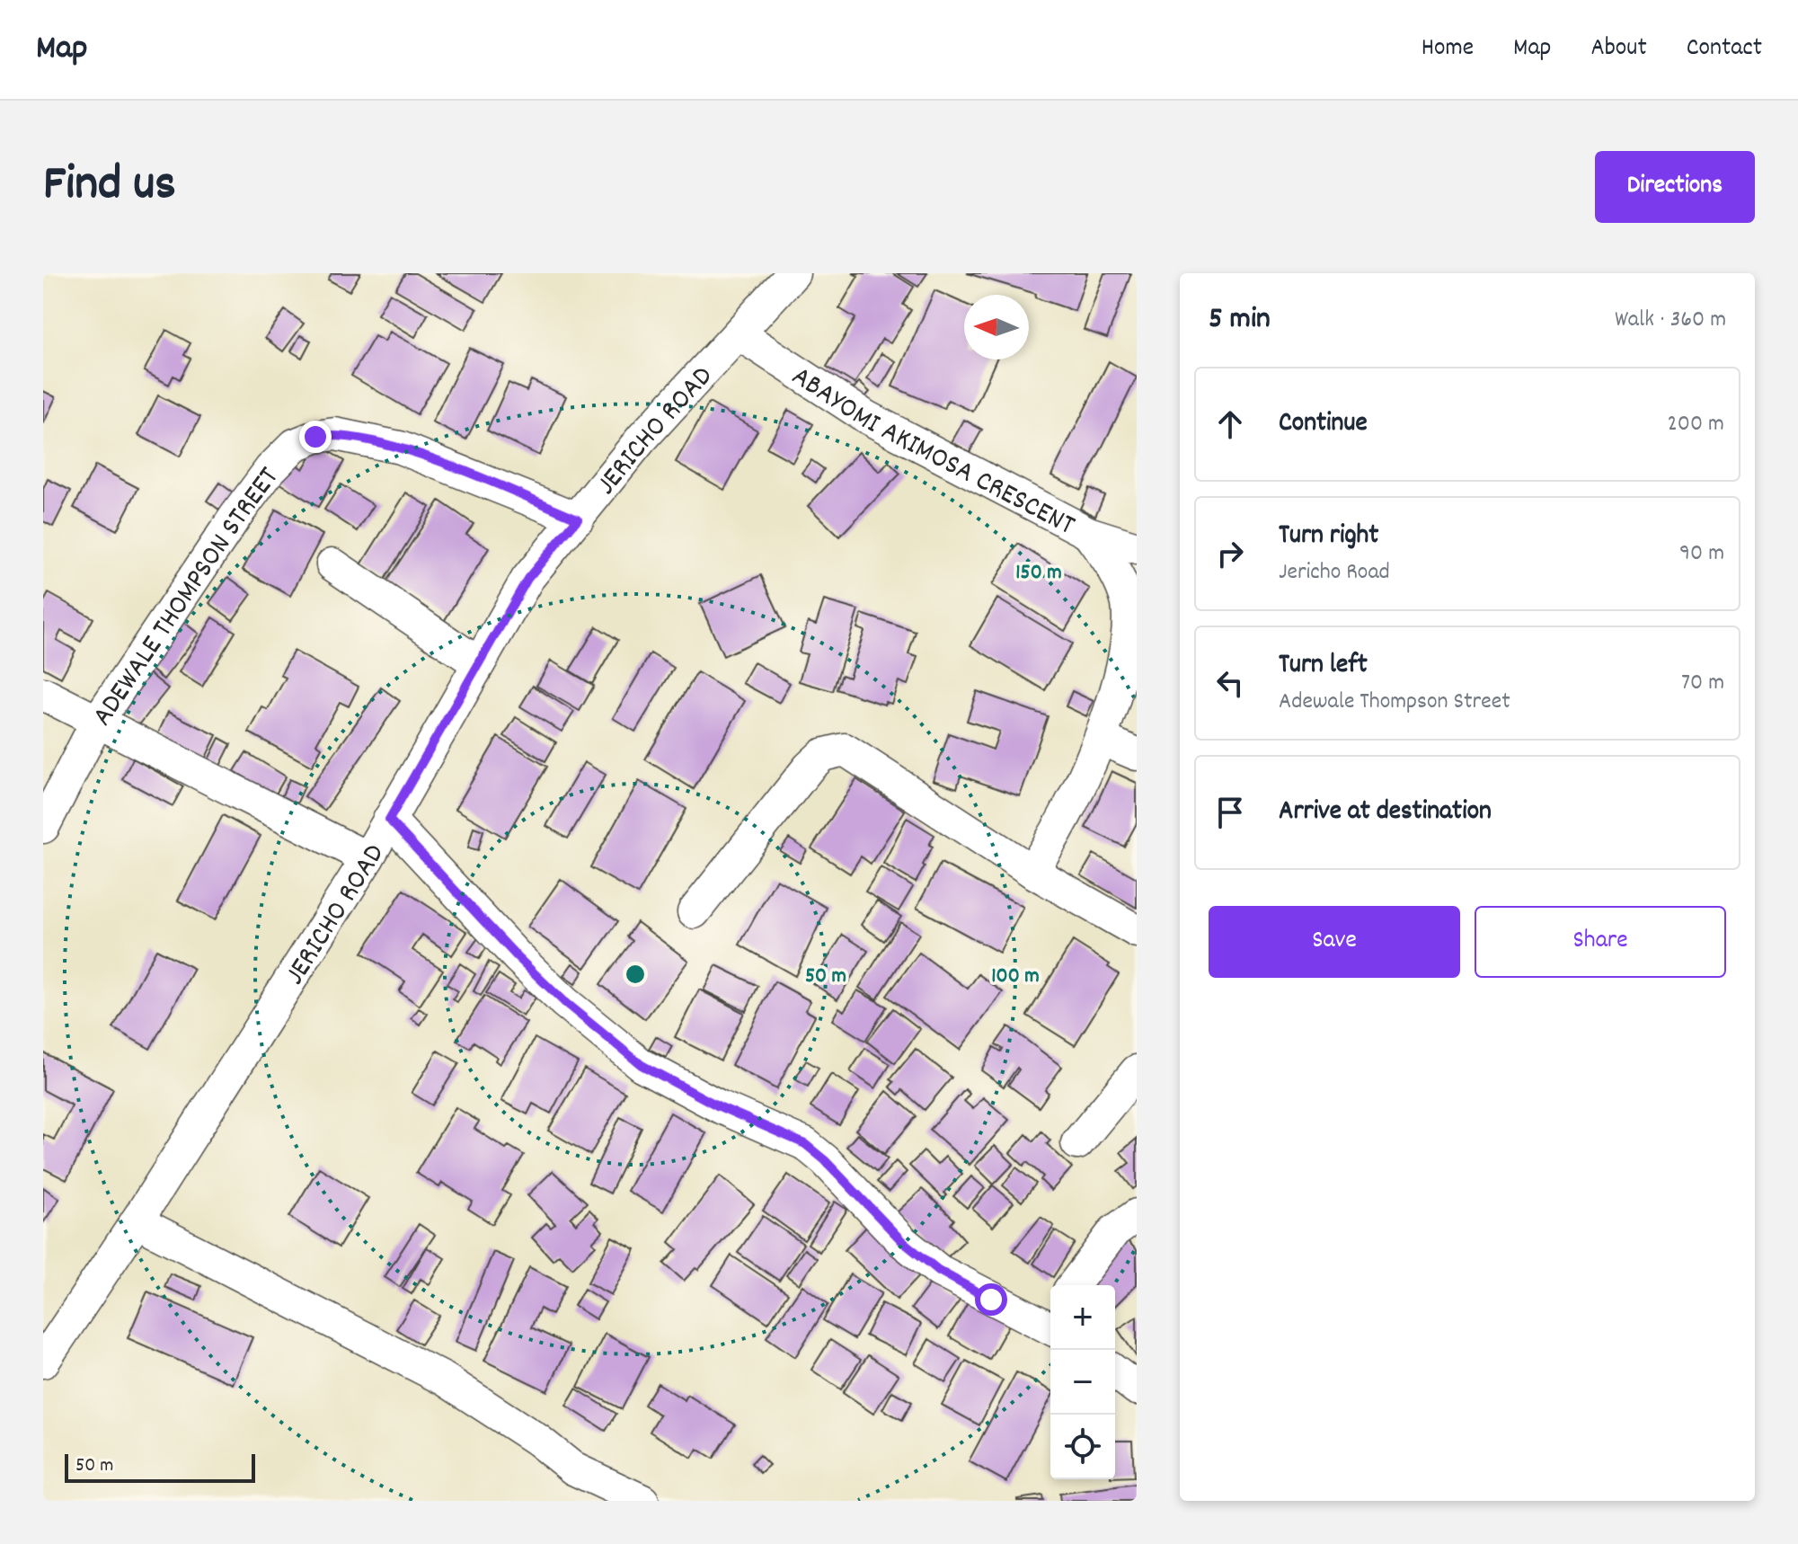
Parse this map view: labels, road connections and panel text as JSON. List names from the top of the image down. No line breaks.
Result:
{"streets":{"street":["JERICHO ROAD","ABAYOMI AKIMOSA CRESCENT","ADEWALE THOMPSON STREET"]},"crossings":[["JERICHO ROAD","ABAYOMI AKIMOSA CRESCENT"],["JERICHO ROAD","ADEWALE THOMPSON STREET"]],"scale_bar":"50 m","north":"left","page":{"header":"Map","nav":["Home","Map","About","Contact"],"title":"Find us","buttons":["Directions",["Save","Share"]],"heading":["5 min","Walk · 360 m"],"list":[["Continue","200 m"],["Turn right","Jericho Road","90 m"],["Turn left","Adewale Thompson Street","70 m"],"Arrive at destination"],"map_buttons":["+","−"],"scale":"50 m"},"rings":["150 m","50 m","100 m"]}
